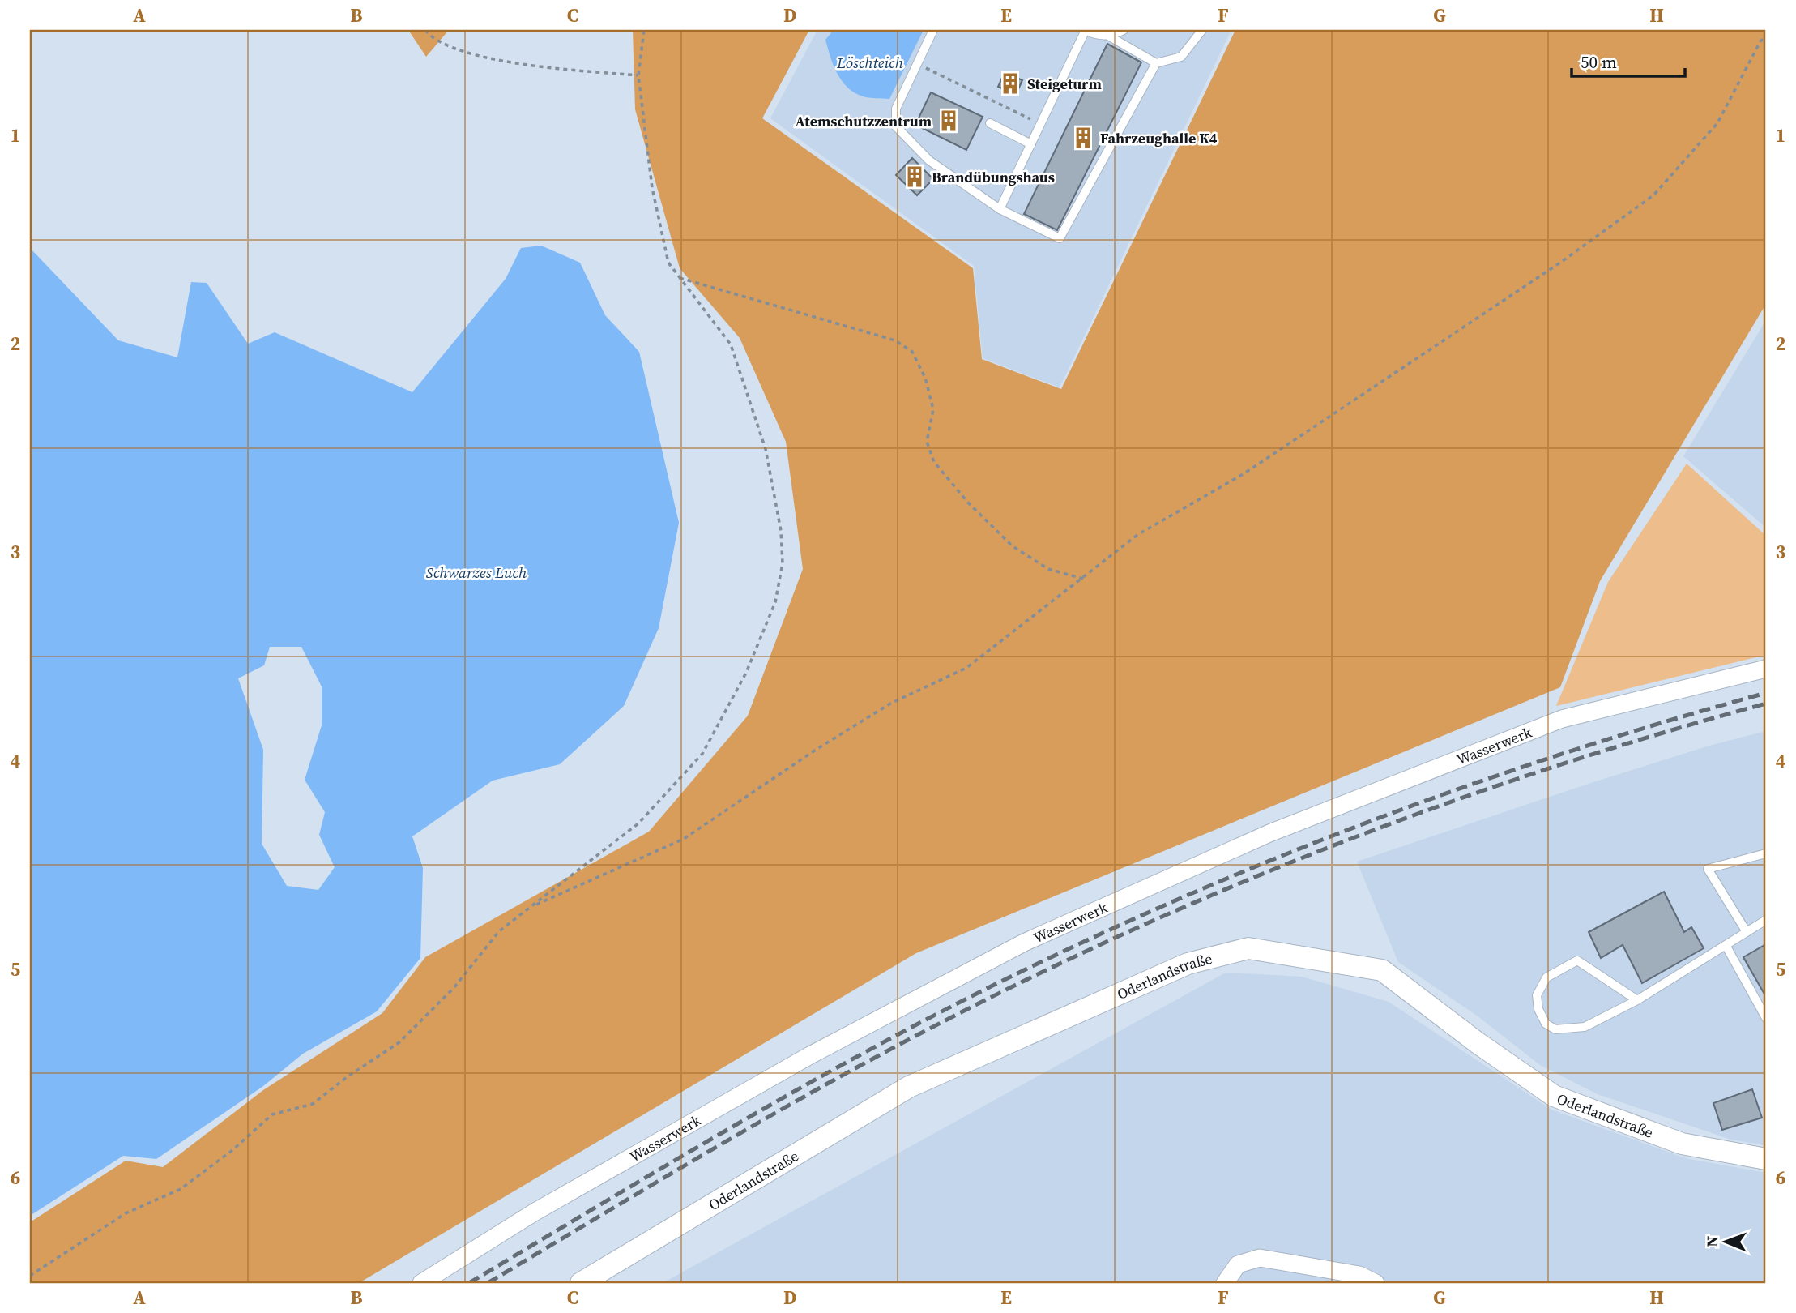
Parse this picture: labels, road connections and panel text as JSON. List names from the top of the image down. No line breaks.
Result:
{"streets":{"street":["Wasserwerk","Oderlandstraße"]},"water":["Löschteich","Schwarzes Luch"],"places":{"building":["Steigeturm","Atemschutzzentrum","Fahrzeughalle K4","Brandübungshaus"]},"scale_bar":"50 m","north":"left","grid":{"columns":["A","B","C","D","E","F","G","H"],"rows":["1","2","3","4","5","6"]}}
